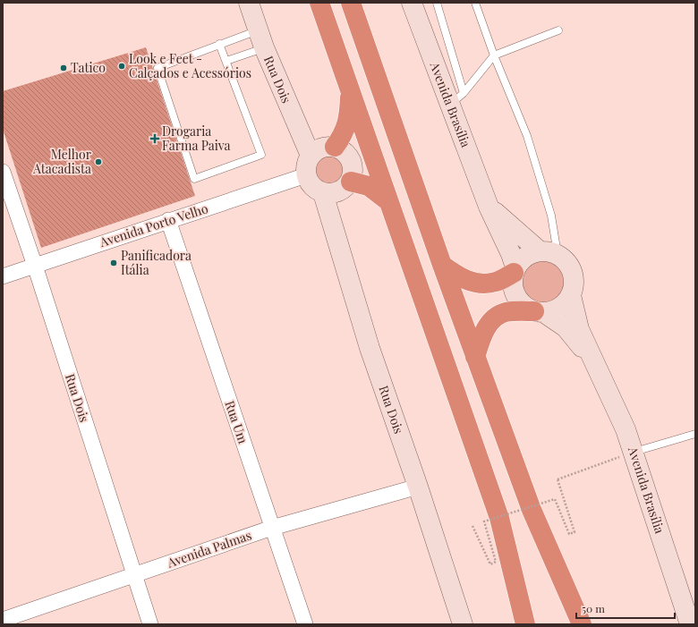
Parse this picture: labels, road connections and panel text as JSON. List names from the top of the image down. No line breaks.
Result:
{"streets":{"main road":["Rua Dois","Avenida Brasília"],"street":["Avenida Porto Velho","Rua Um","Avenida Palmas"]},"crossings":[["Rua Dois","Avenida Porto Velho"],["Rua Dois","Avenida Palmas"],["Avenida Porto Velho","Rua Um"],["Rua Um","Avenida Palmas"]],"places":{"other":["Look e Feet - Calçados e Acessórios","Tatico","Melhor Atacadista","Panificadora Itália"],"health":["Drogaria Farma Paiva"]},"scale_bar":"50 m"}
